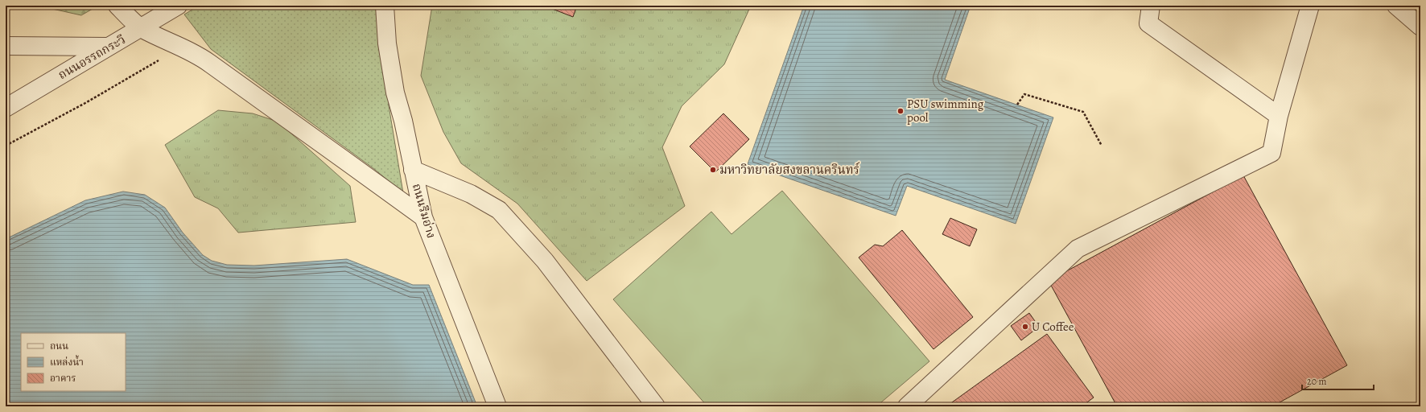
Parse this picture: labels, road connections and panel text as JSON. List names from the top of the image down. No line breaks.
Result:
{"streets":{"street":["ถนนอรรถกระวี","ถนนริมอ่าง"]},"places":["PSU swimming pool","มหาวิทยาลัยสงขลานครินทร์","U Coffee"],"legend":["ถนน","แหล่งน้ำ","อาคาร"],"scale_bar":"20 m"}
